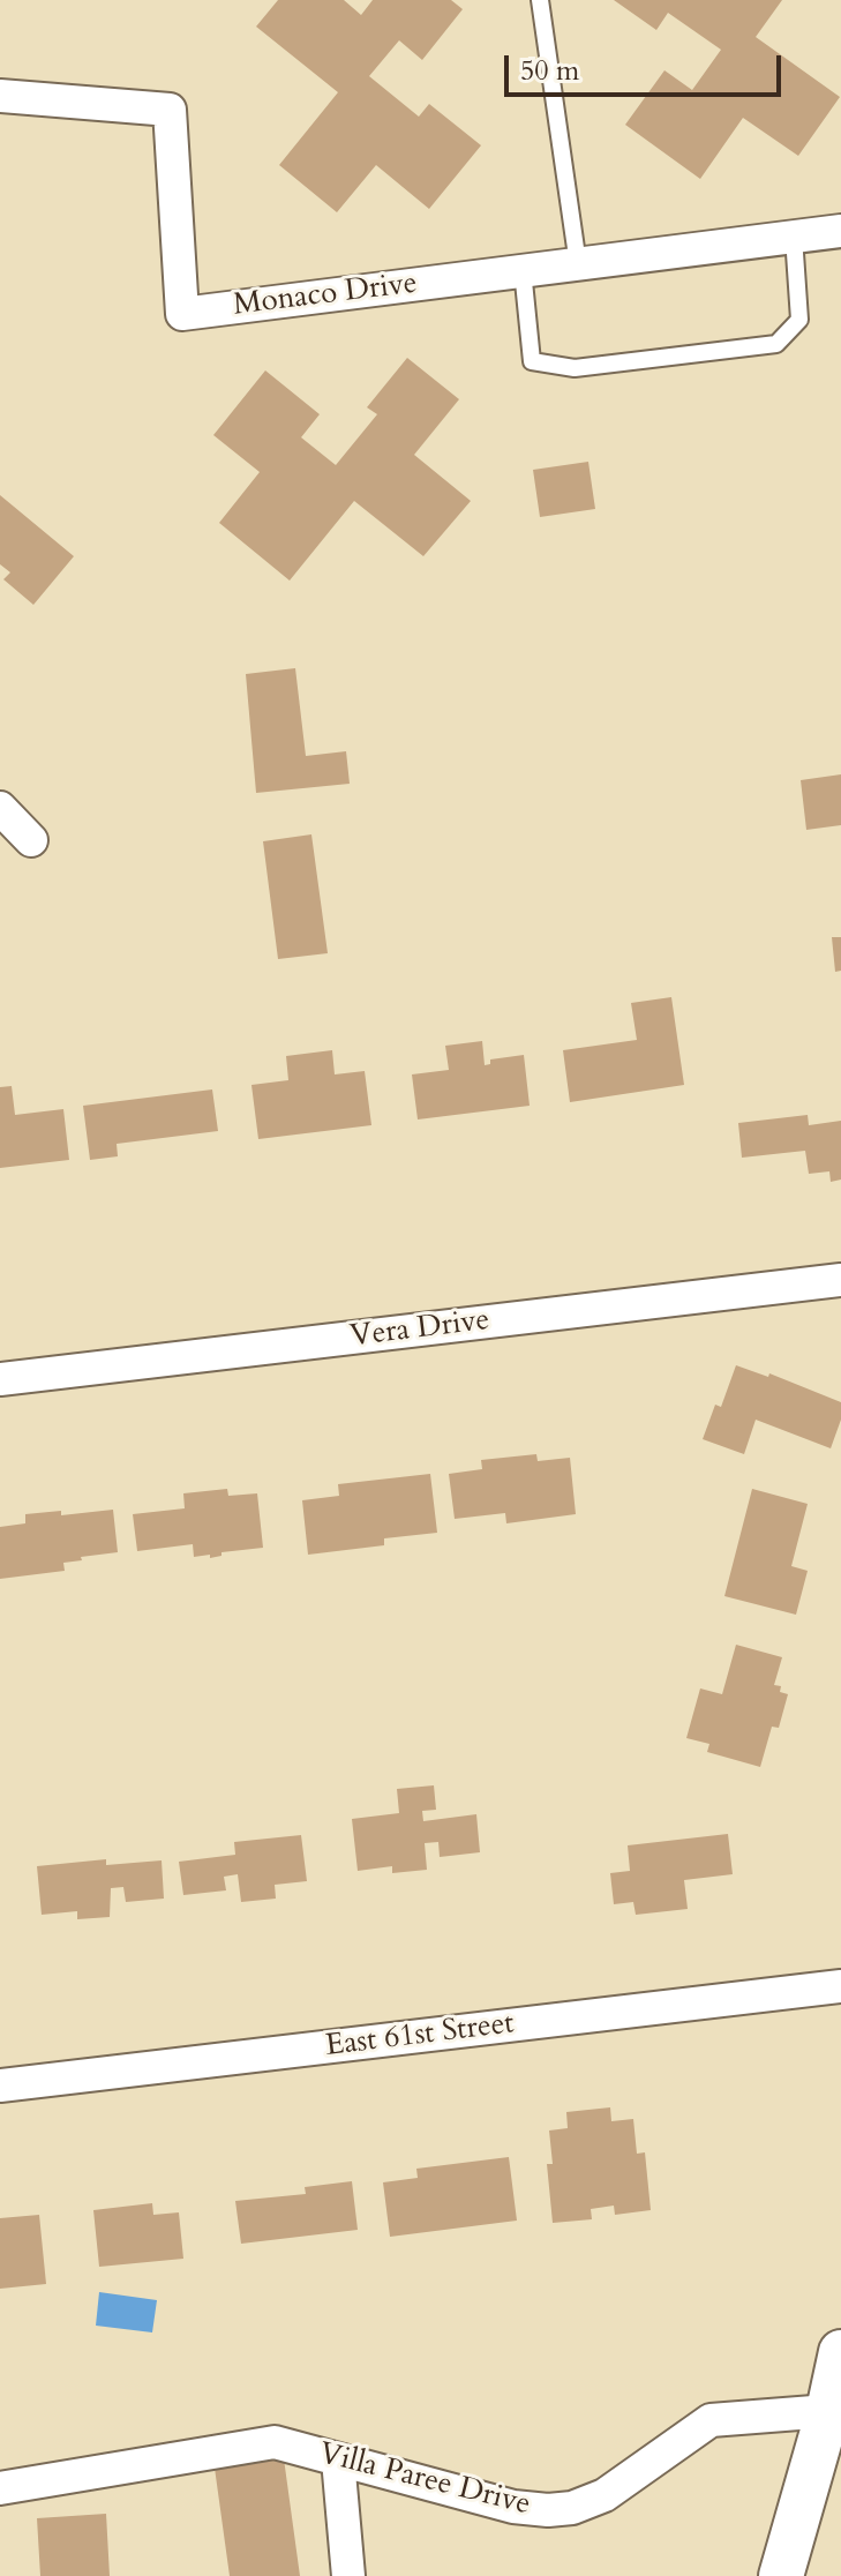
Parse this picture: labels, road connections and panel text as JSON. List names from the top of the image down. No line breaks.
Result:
{"streets":{"street":["Monaco Drive","Vera Drive","East 61st Street","Villa Paree Drive"]},"scale_bar":"50 m"}
